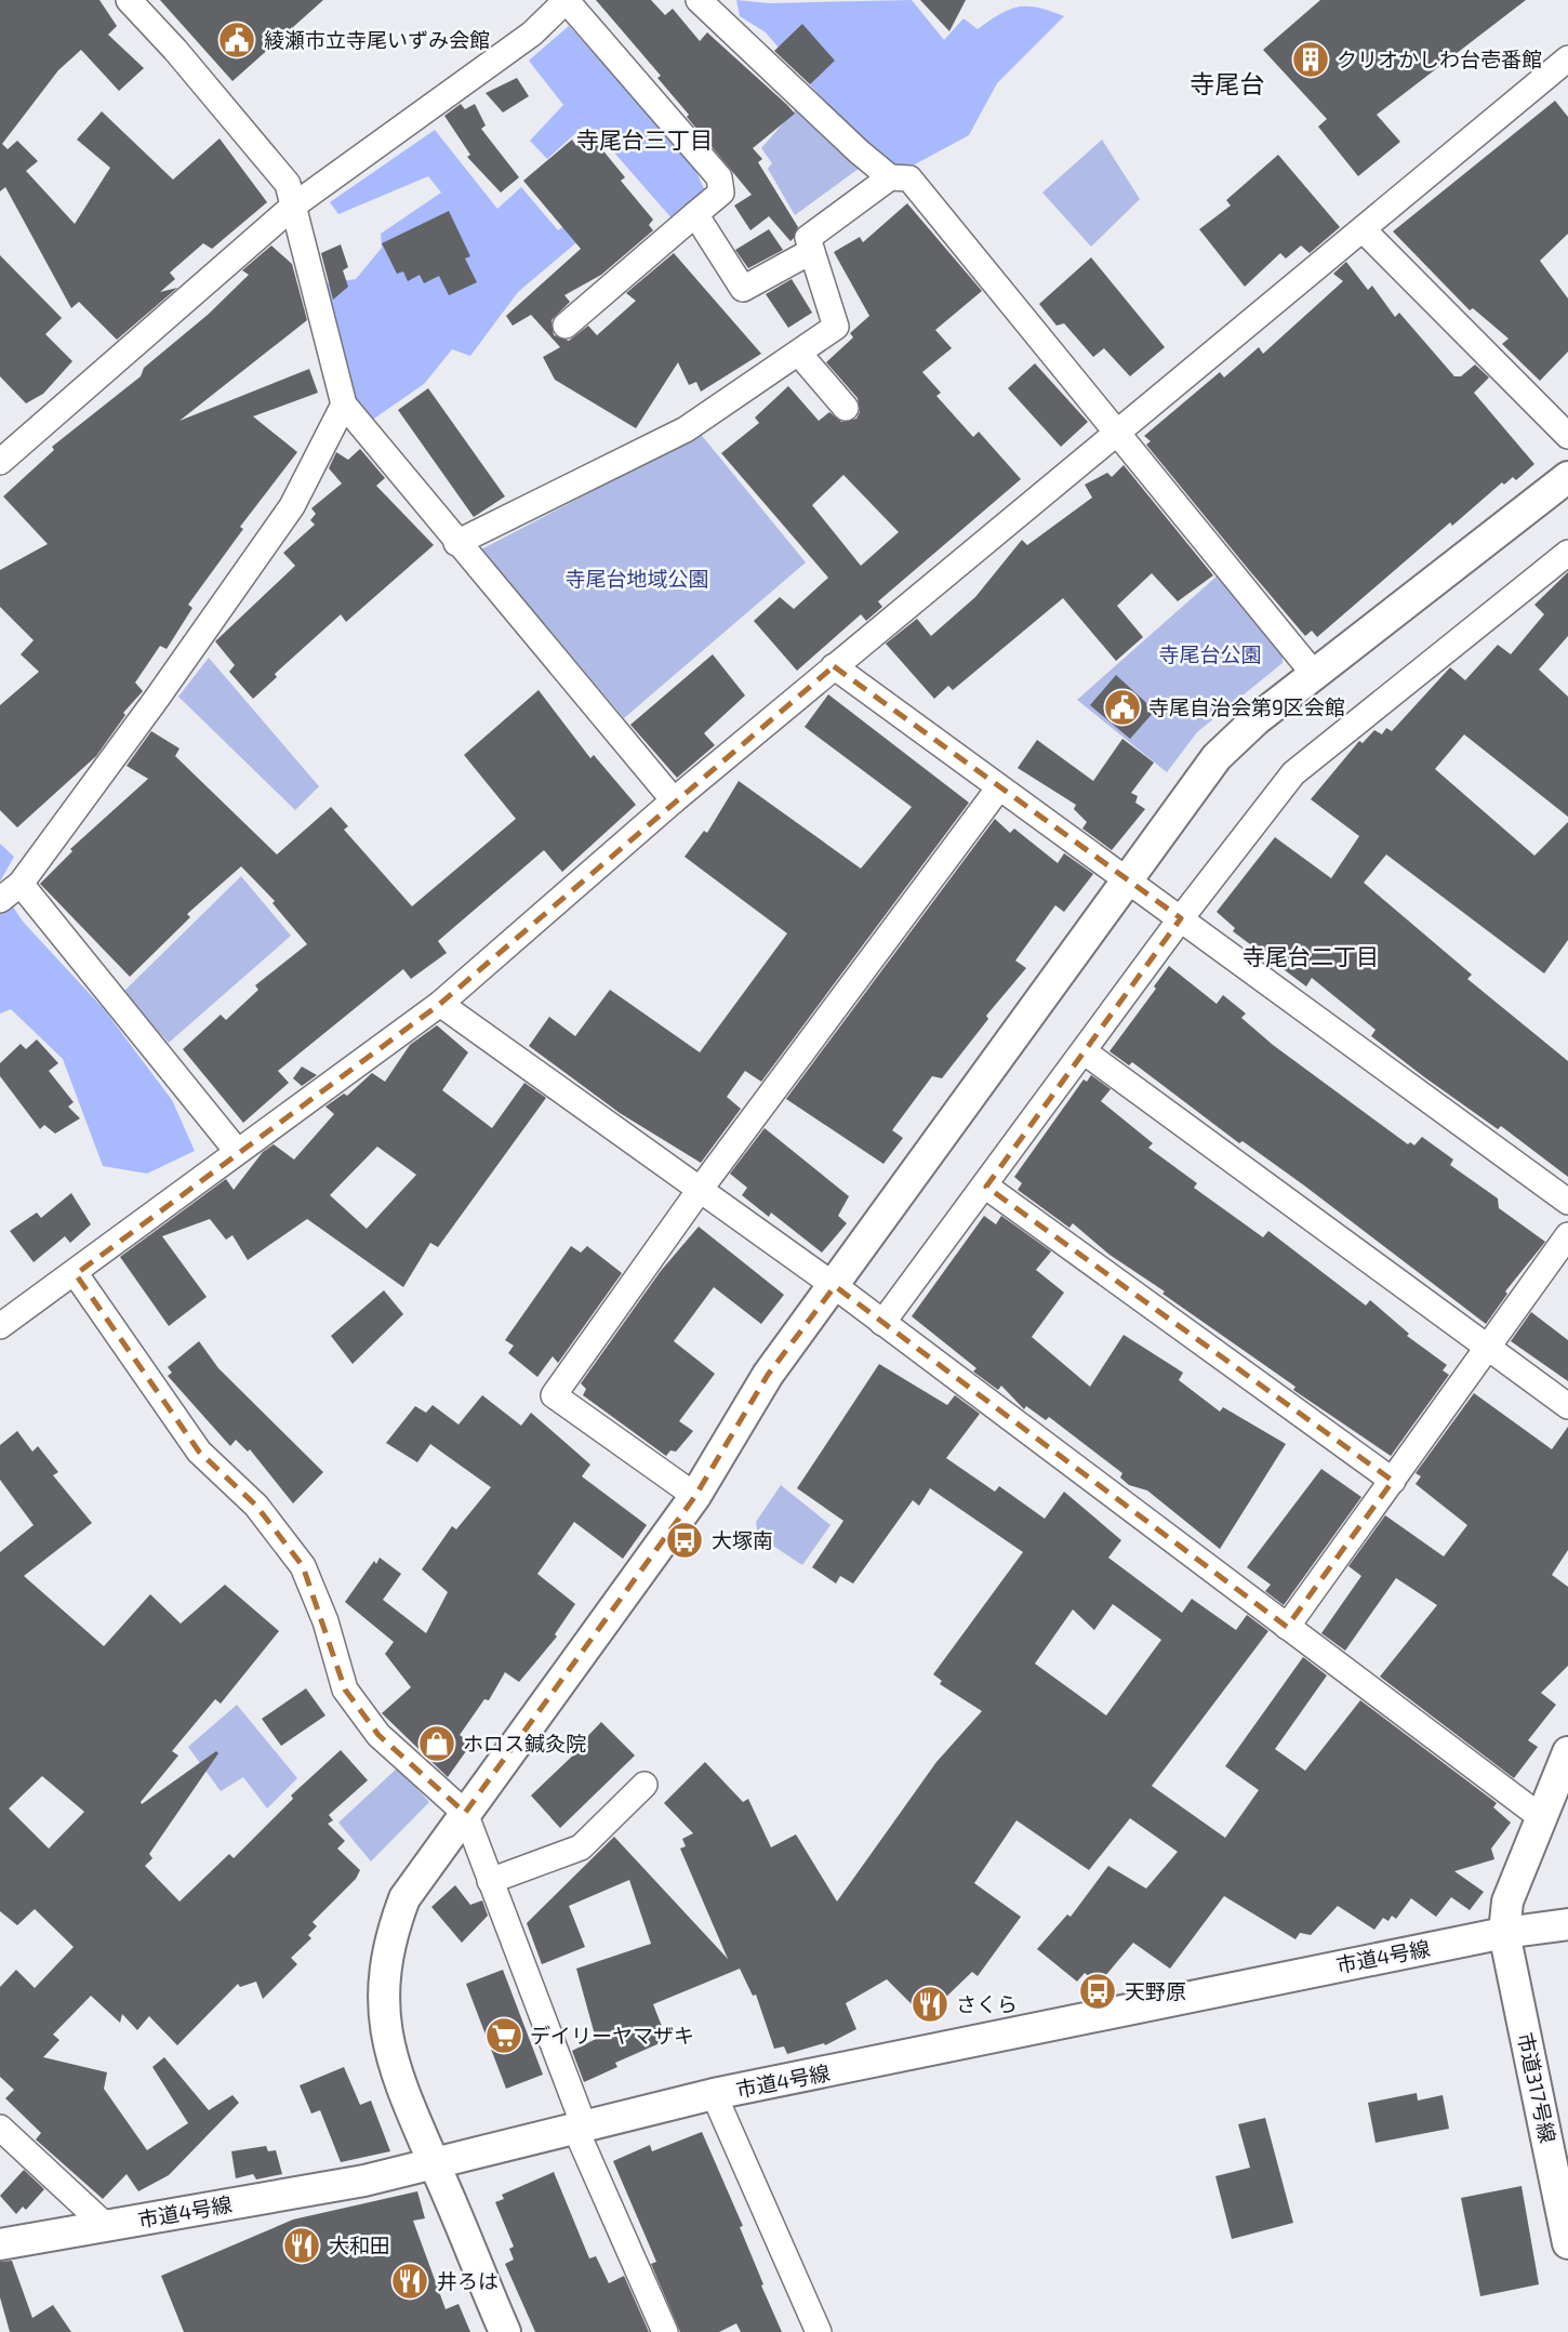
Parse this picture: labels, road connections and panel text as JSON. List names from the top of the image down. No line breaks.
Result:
{"streets":{"street":["市道4号線","市道317号線"]},"crossings":[["市道4号線","市道317号線"]],"districts":["寺尾台","寺尾台三丁目","寺尾台二丁目"],"parks":["寺尾台地域公園","寺尾台公園"],"places":{"public building":["綾瀬市立寺尾いずみ会館","寺尾自治会第9区会館"],"building":["クリオかしわ台壱番館"],"bus stop":["大塚南","天野原"],"shop":["ホロス鍼灸院"],"restaurant":["さくら","大和田","井ろは"],"supermarket":["デイリーヤマザキ"]}}
